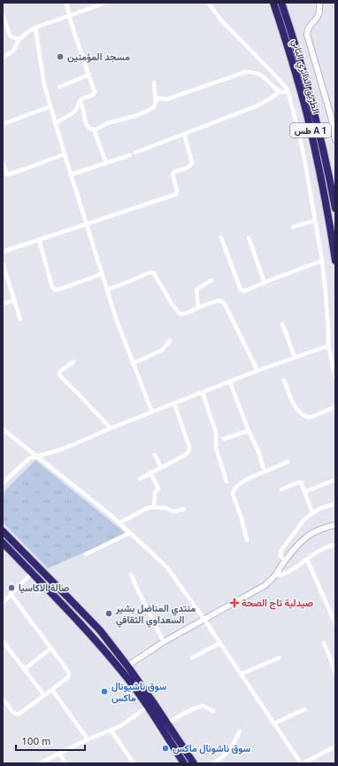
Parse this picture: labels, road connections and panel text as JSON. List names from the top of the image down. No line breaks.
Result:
{"streets":{"highway":["الطريق الدائري الثاني","طس A 1"]},"places":{"other":["مسجد المؤمنين","صالة الاكاسيا","منتدي المناضل بشير السعداوي الثقافي","سوق ناشيونال ماكس","سوق ناشونال ماكس"],"health":["صيدلية تاج الصحة"]},"scale_bar":"100 m"}
